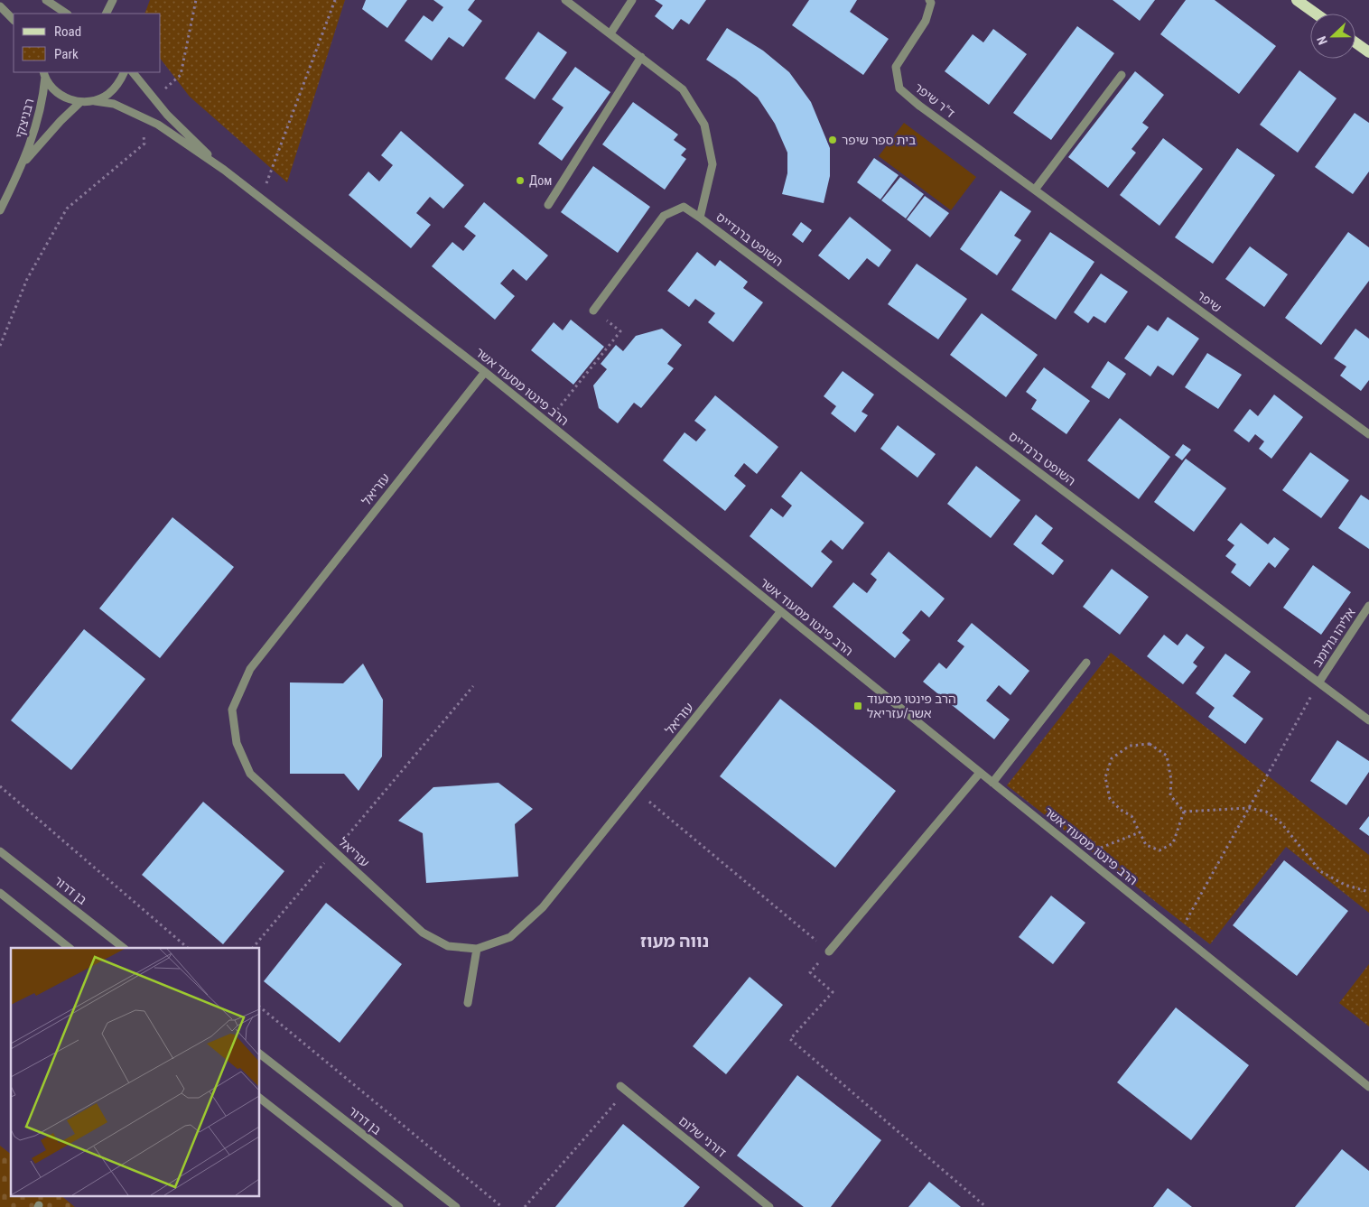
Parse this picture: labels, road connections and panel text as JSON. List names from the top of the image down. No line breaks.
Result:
{"streets":{"street":["ד\"ר שיפר","רבניצקי","השופט ברנדייס","שיפר","הרב פינטו מסעוד אשר","עזריאל","אליהו גולומב","בן דרור","דורני שלום"]},"crossings":[["ד\"ר שיפר","שיפר"],["השופט ברנדייס","אליהו גולומב"],["הרב פינטו מסעוד אשר","עזריאל"]],"districts":["נווה מעוז"],"places":{"other":["בית ספר שיפר","Дом"],"transit":["הרב פינטו מסעוד אשר/עזריאל"]},"legend":["Road","Park"],"north":"left"}
